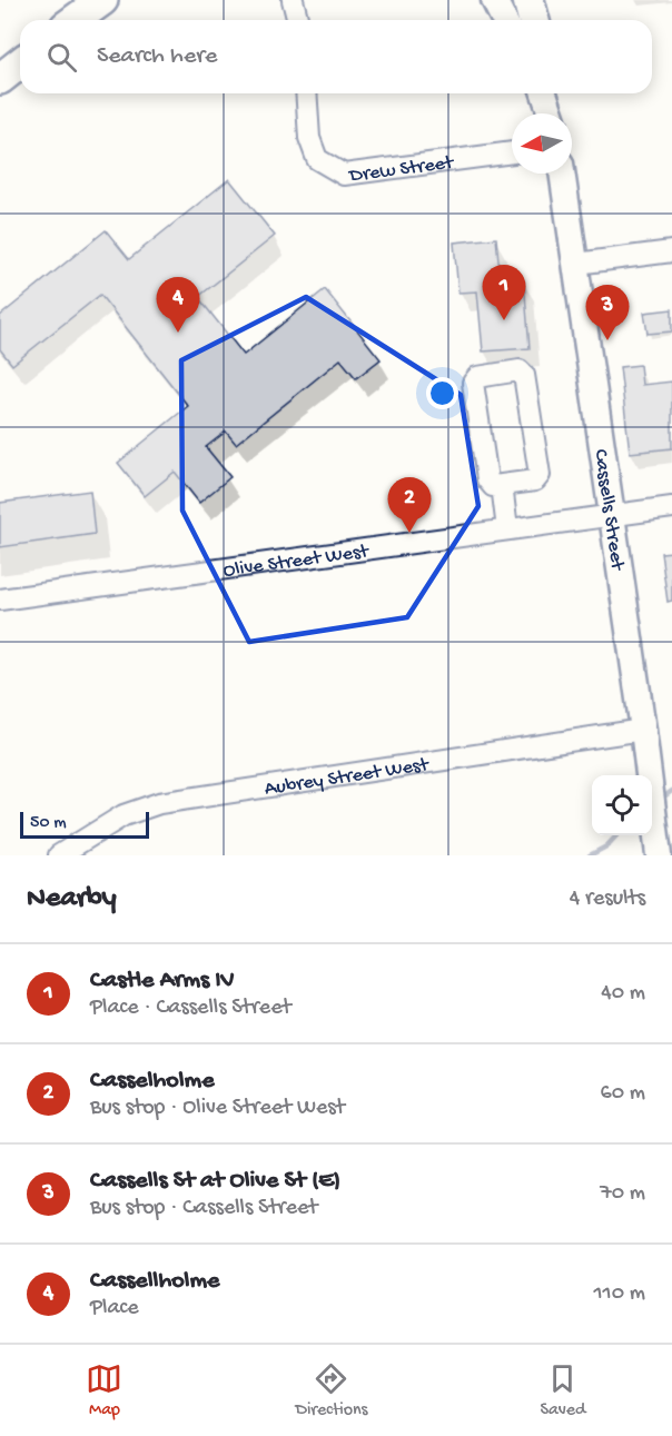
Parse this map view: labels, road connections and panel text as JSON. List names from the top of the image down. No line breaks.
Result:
{"streets":{"main road":["Cassells Street"],"street":["Drew Street","Olive Street West","Aubrey Street West"]},"crossings":[["Cassells Street","Olive Street West"],["Cassells Street","Aubrey Street West"]],"scale_bar":"50 m","north":"left","page":{"search":"Search here","pins":["1","4","3","2"],"scale":"50 m","heading":["Nearby","4 results"],"list":[{"mark":"1","name":"Castle Arms IV","note":"Place · Cassells Street","value":"40 m"},{"mark":"2","name":"Casselholme","note":"Bus stop · Olive Street West","value":"60 m"},{"mark":"3","name":"Cassells St at Olive St (E)","note":"Bus stop · Cassells Street","value":"70 m"},{"mark":"4","name":"Cassellholme","note":"Place","value":"110 m"}],"nav":["Map","Directions","Saved"]}}
